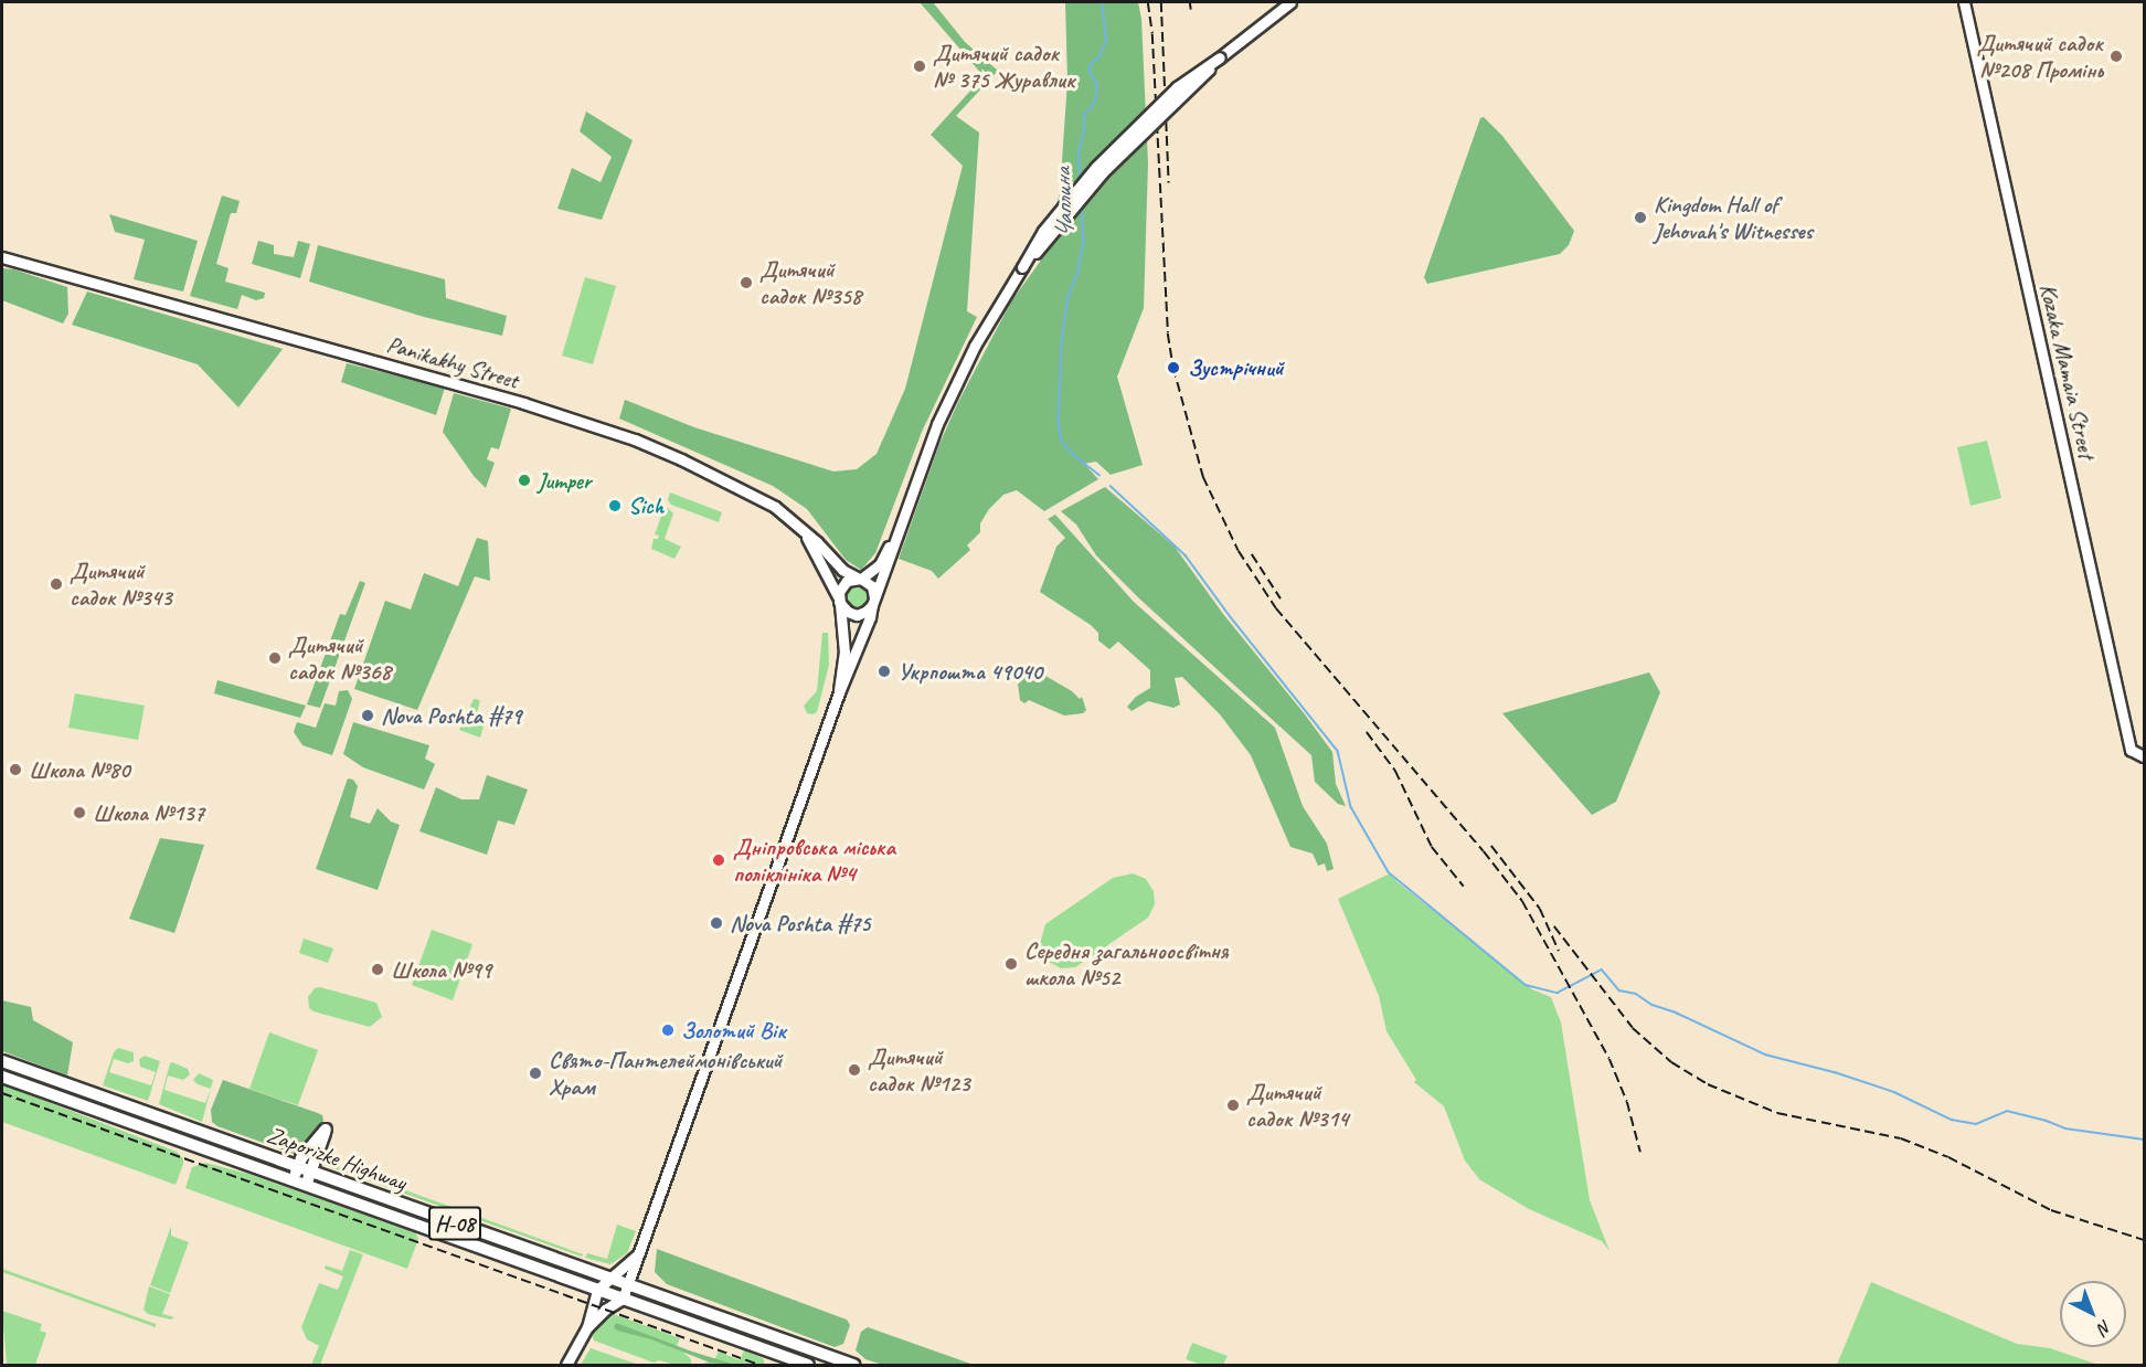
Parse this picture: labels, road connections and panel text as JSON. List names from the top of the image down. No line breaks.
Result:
{"streets":{"main road":["Zaporizke Highway","Н-08"],"street":["Panikakhy Street","Kozaka Mamaia Street"]},"crossings":[["Panikakhy Street","Zaporizke Highway"]],"water":["Чаплина"],"places":["Дитячий садок №208 Промінь","Дитячий садок № 375 Журавлик","Kingdom Hall of Jehovah's Witnesses","Дитячий садок №358","Зустрічний","Jumper","Sich","Дитячий садок №343","Дитячий садок №368","Укрпошта 49040","Nova Poshta #79","Школа №80","Школа №137","Дніпровська міська поліклініка №4","Nova Poshta #75","Середня загальноосвітня школа №52","Школа №99","Золотий Вік","Дитячий садок №123","Свято-Пантелеймонівський Храм","Дитячий садок №314"],"north":"bottom right"}
